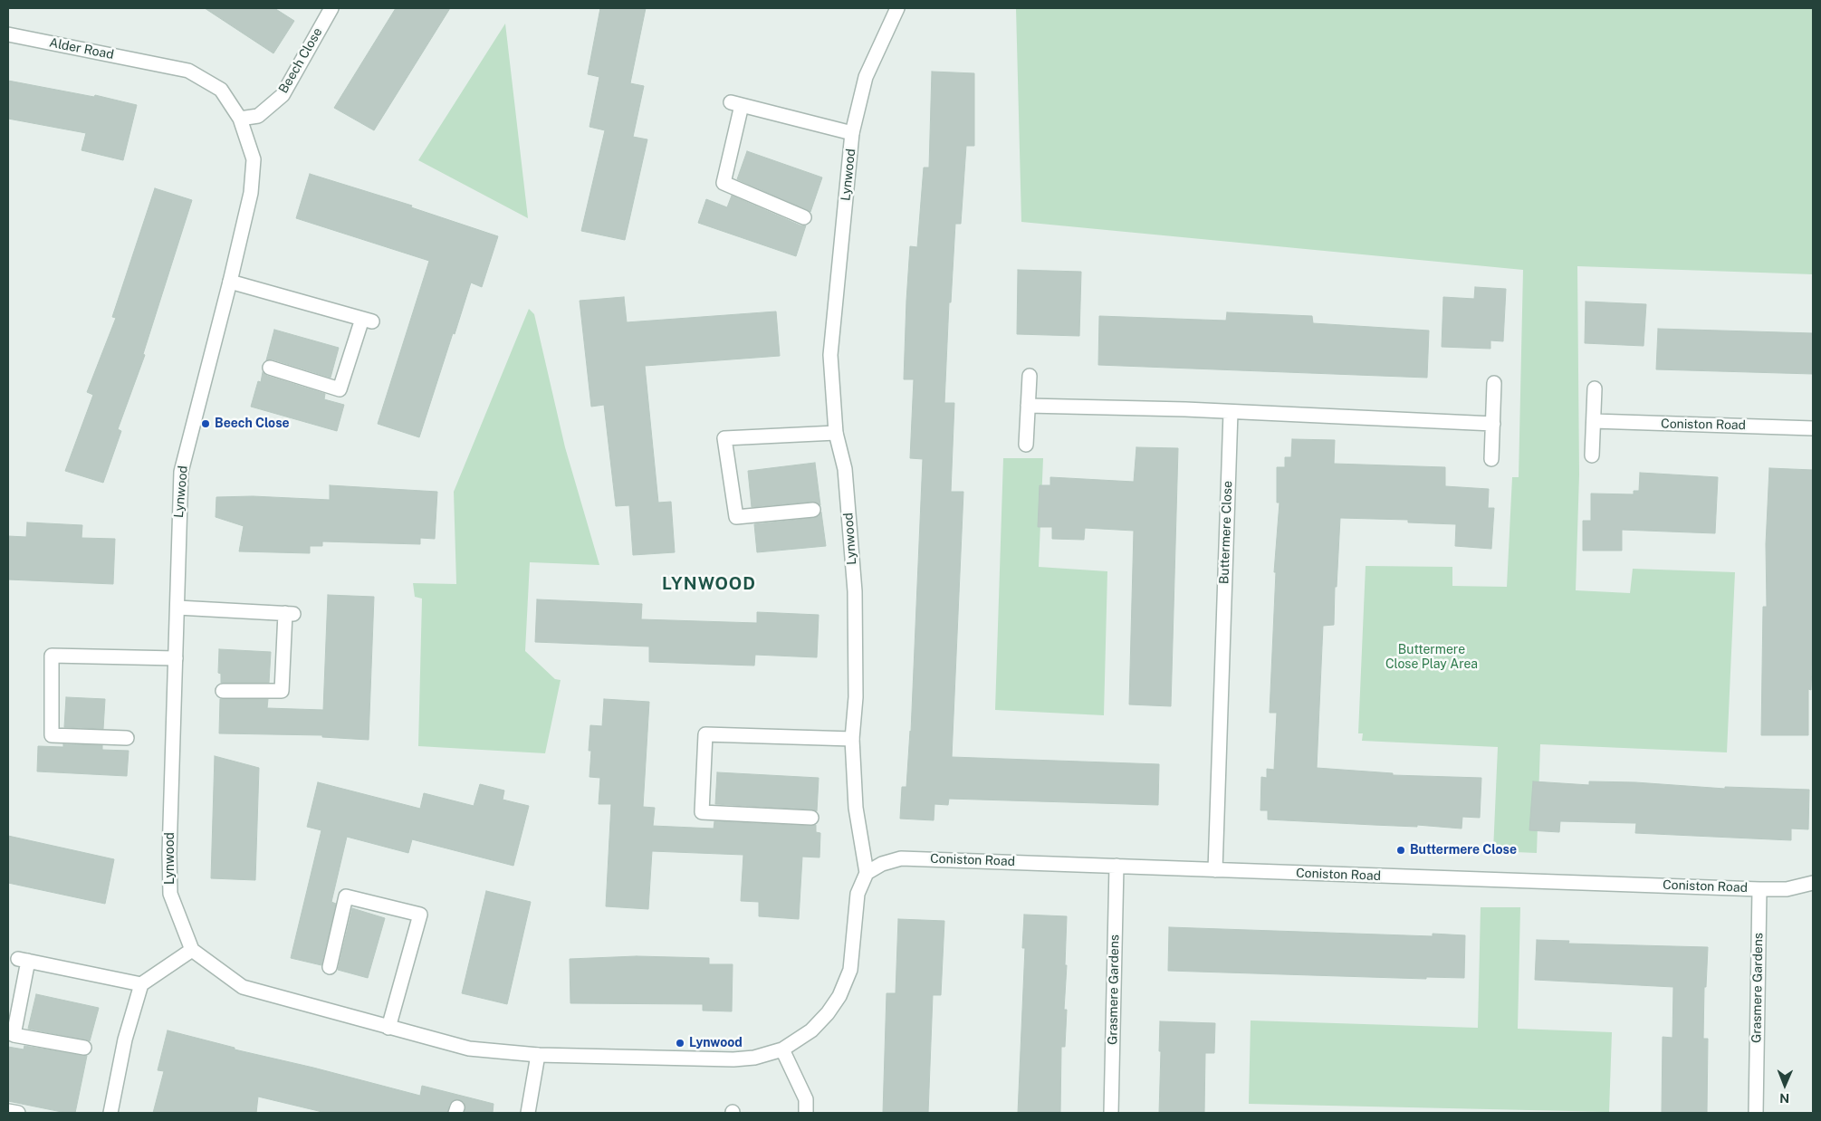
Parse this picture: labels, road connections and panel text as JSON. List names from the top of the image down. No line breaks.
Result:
{"streets":{"street":["Alder Road","Beech Close","Lynwood","Coniston Road","Buttermere Close","Grasmere Gardens"]},"crossings":[["Alder Road","Lynwood"],["Beech Close","Lynwood"],["Lynwood","Coniston Road"],["Coniston Road","Buttermere Close"],["Coniston Road","Grasmere Gardens"]],"districts":["LYNWOOD"],"parks":["Buttermere Close Play Area"],"places":["Beech Close","Buttermere Close","Lynwood"],"north":"bottom"}
